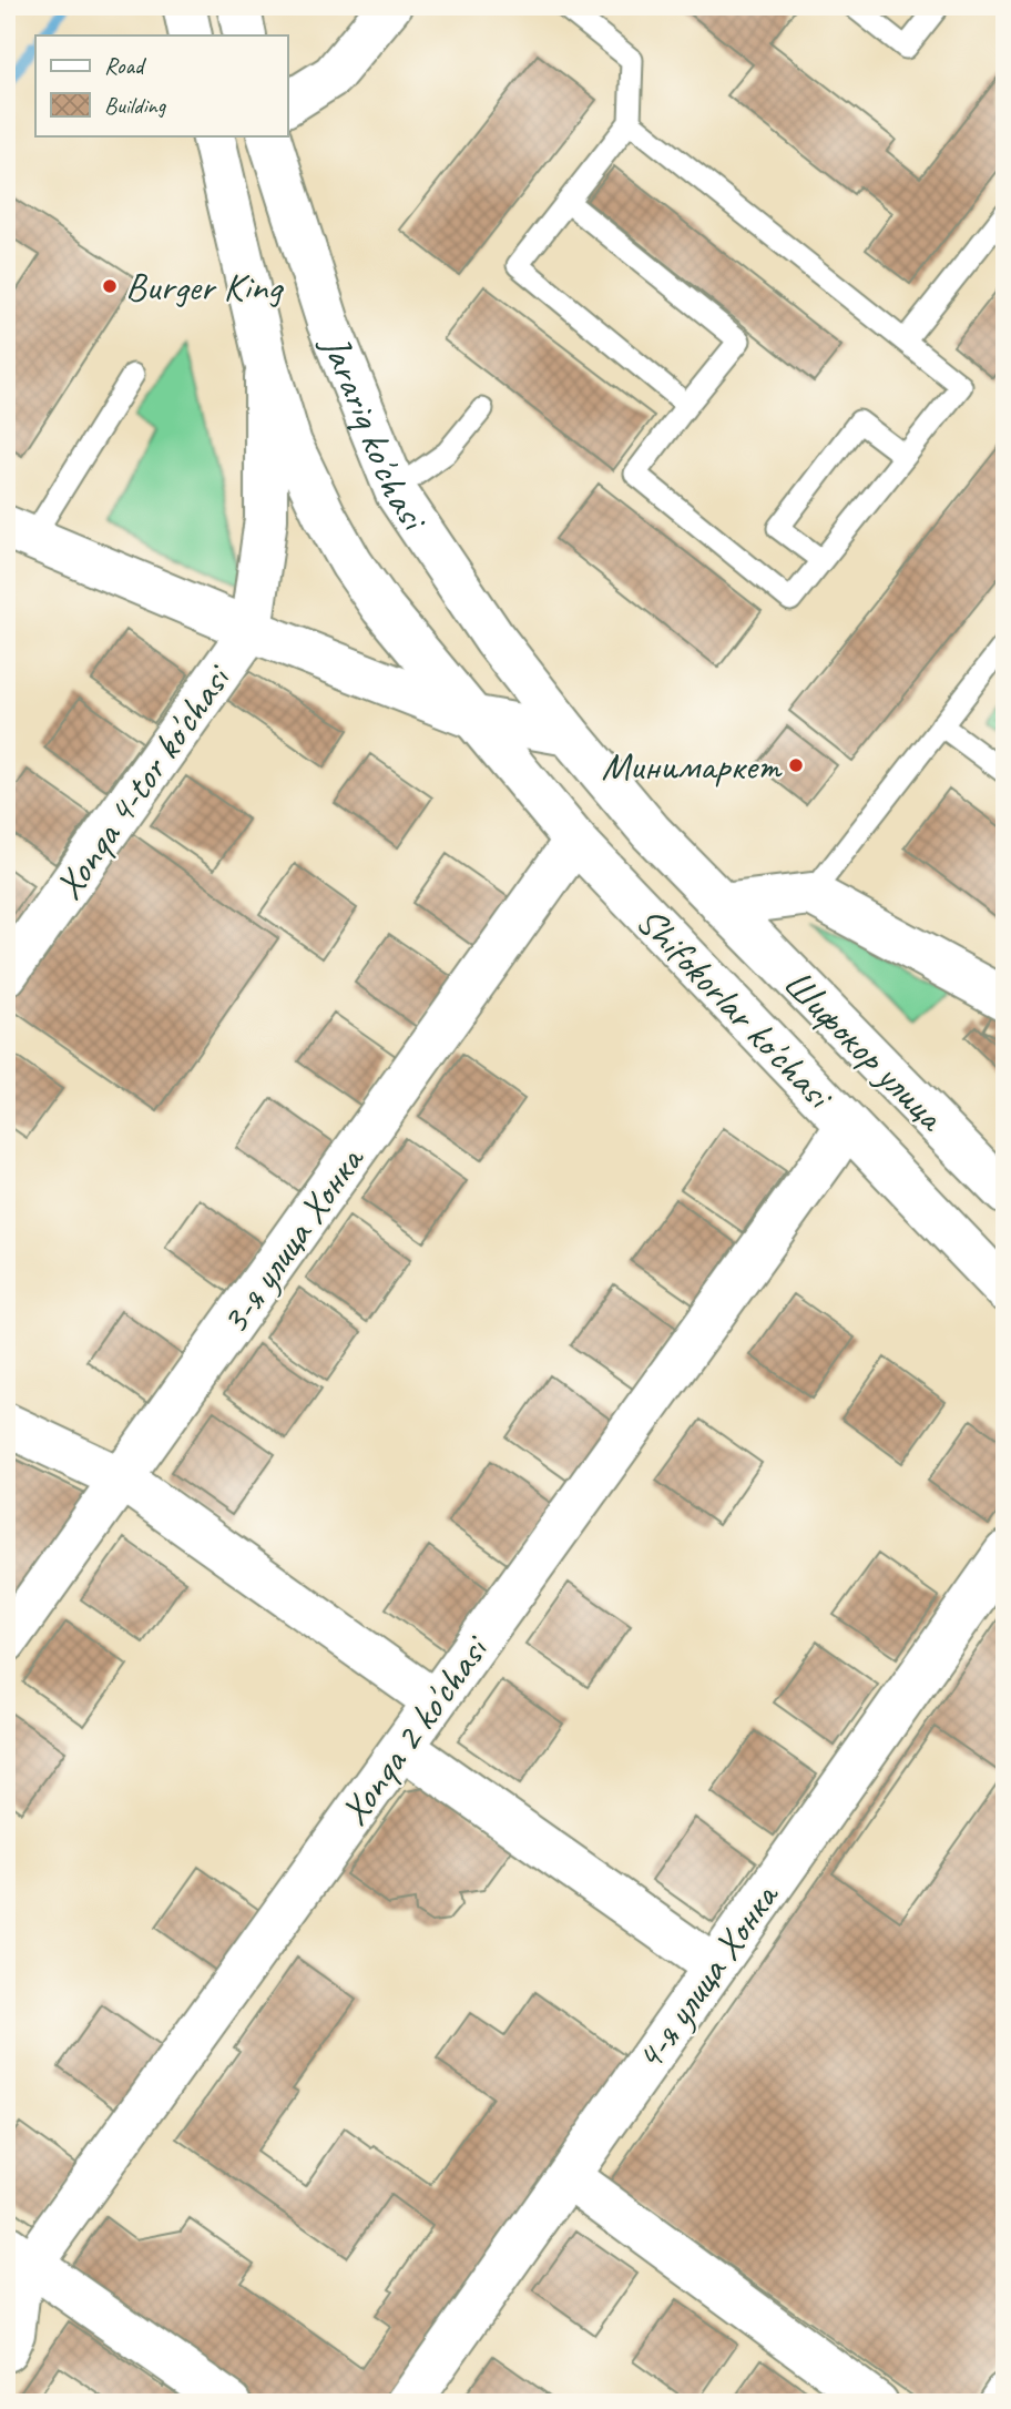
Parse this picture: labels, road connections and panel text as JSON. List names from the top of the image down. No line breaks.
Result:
{"streets":{"street":["Jarariq ko'chasi","Xonqa 4-tor ko'chasi","Shifokorlar ko'chasi","Шифокор улица","3-я улица Хонка","Xonqa 2 ko'chasi","4-я улица Хонка"]},"crossings":[["Jarariq ko'chasi","Shifokorlar ko'chasi"],["Jarariq ko'chasi","Шифокор улица"],["Shifokorlar ko'chasi","3-я улица Хонка"],["Shifokorlar ko'chasi","Xonqa 2 ko'chasi"]],"places":["Burger King","Минимаркет"],"legend":["Road","Building"]}
